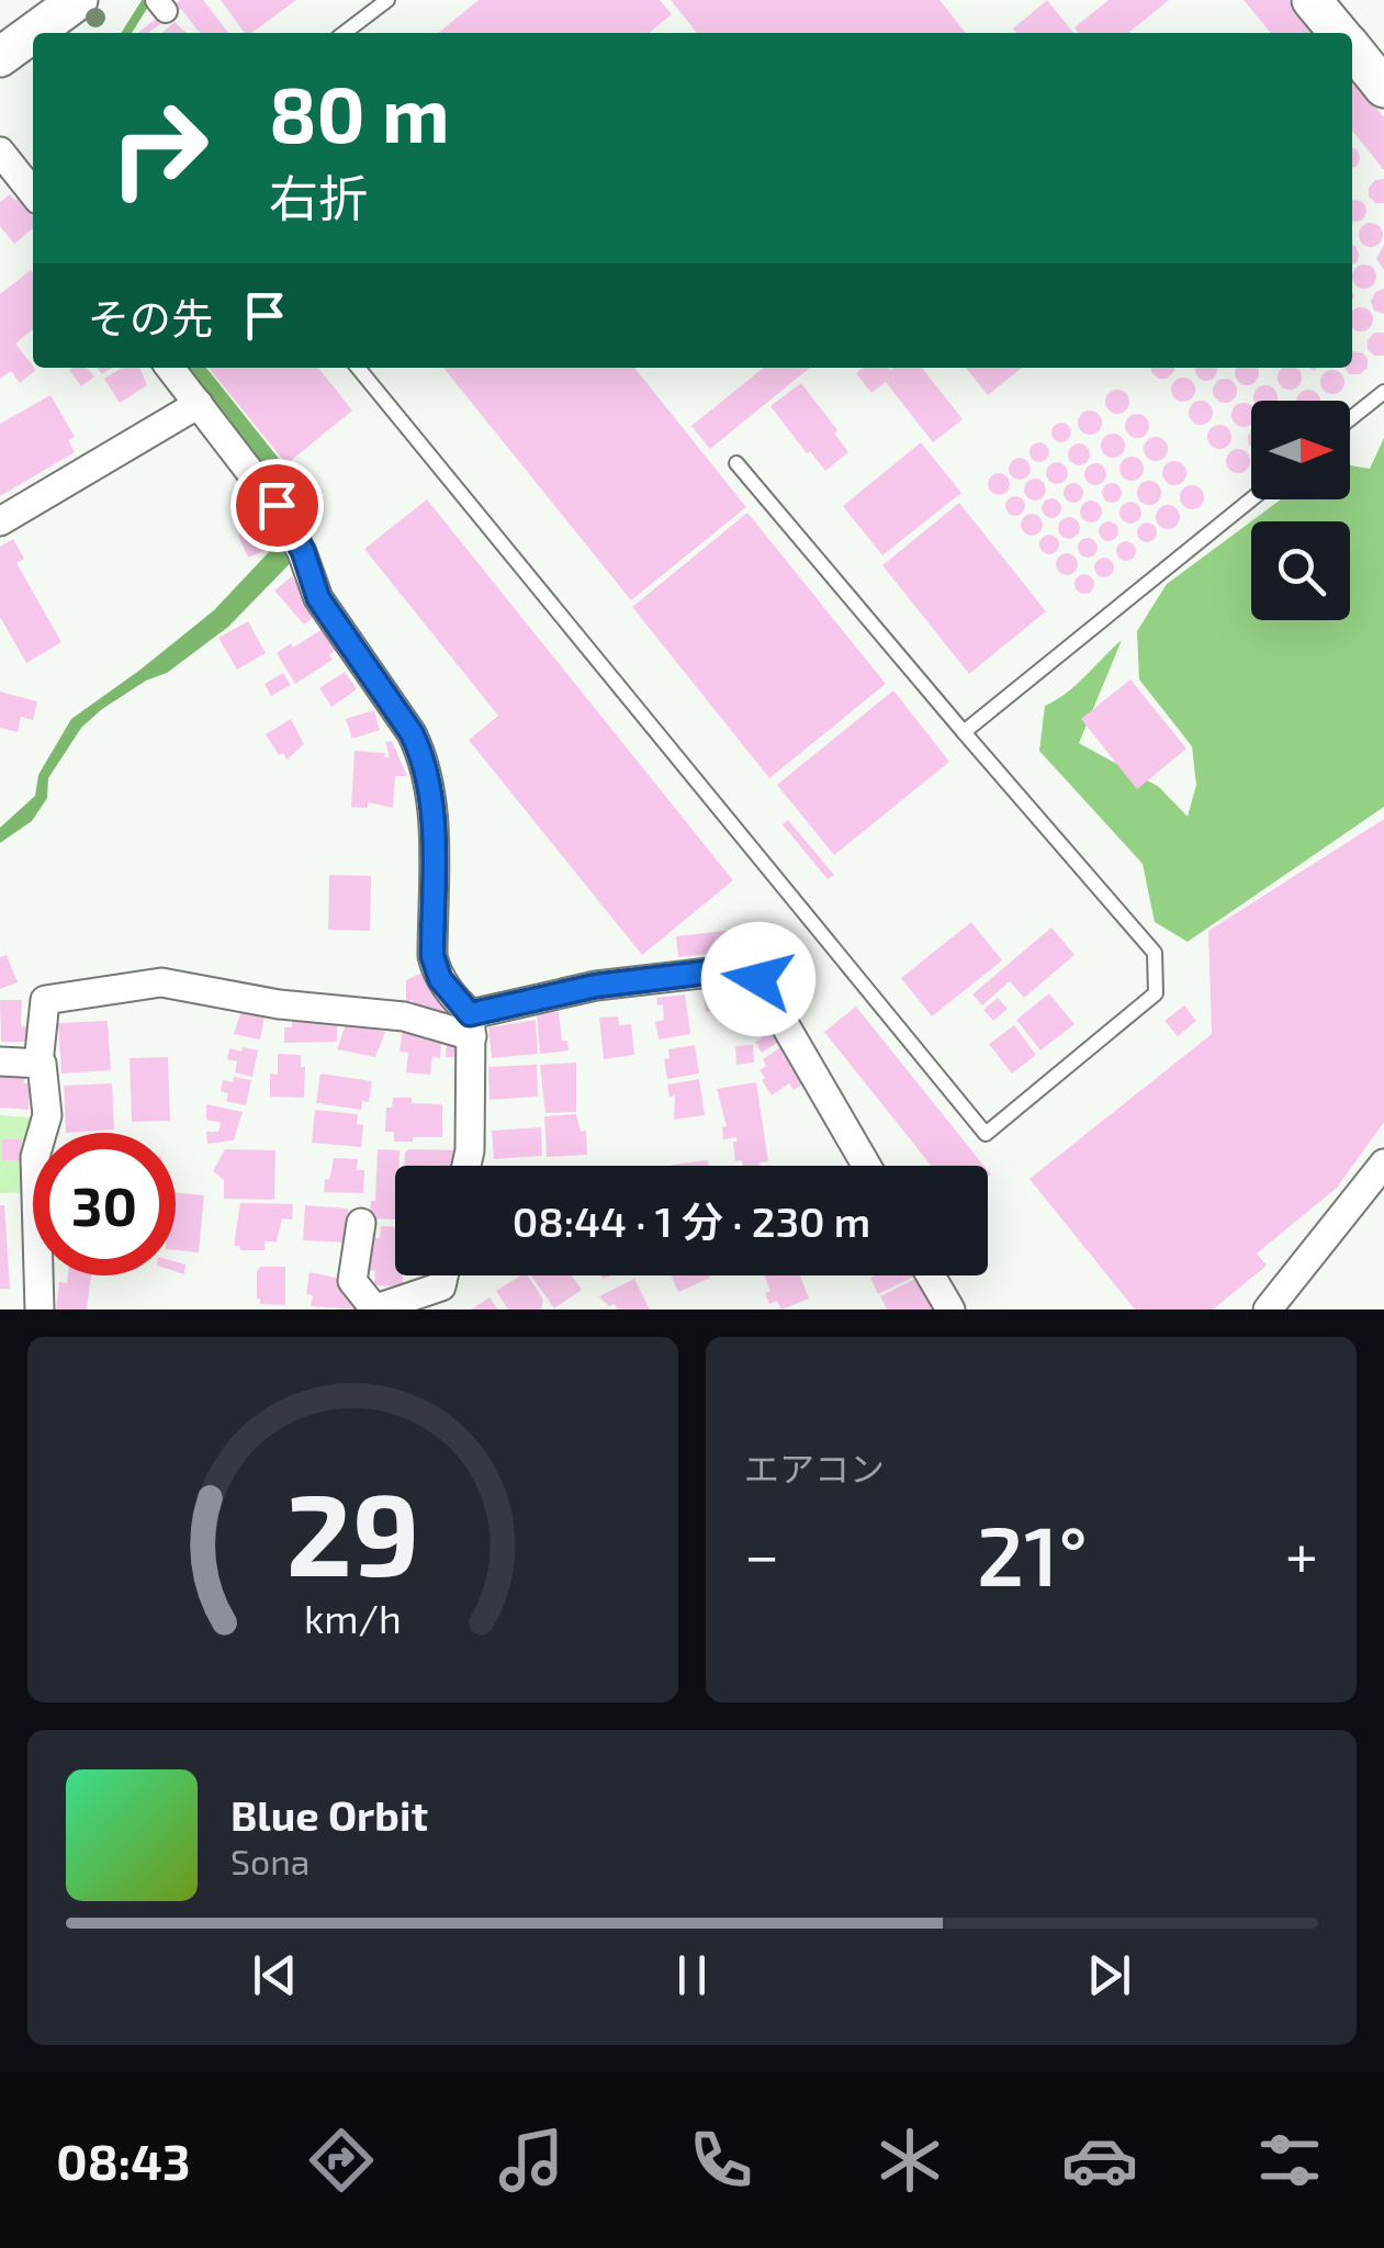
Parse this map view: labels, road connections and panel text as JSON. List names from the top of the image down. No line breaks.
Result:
{"north":"right","page":{"turn":["80 m","右折"],"then":"その先","limit":"30","trip":"08:44 · 1 分 · 230 m","tile":"エアコン","heat":["−","21°","+"],"song":["Blue Orbit","Sona"],"tabs":"08:43","gauge":["29","km/h"]}}
